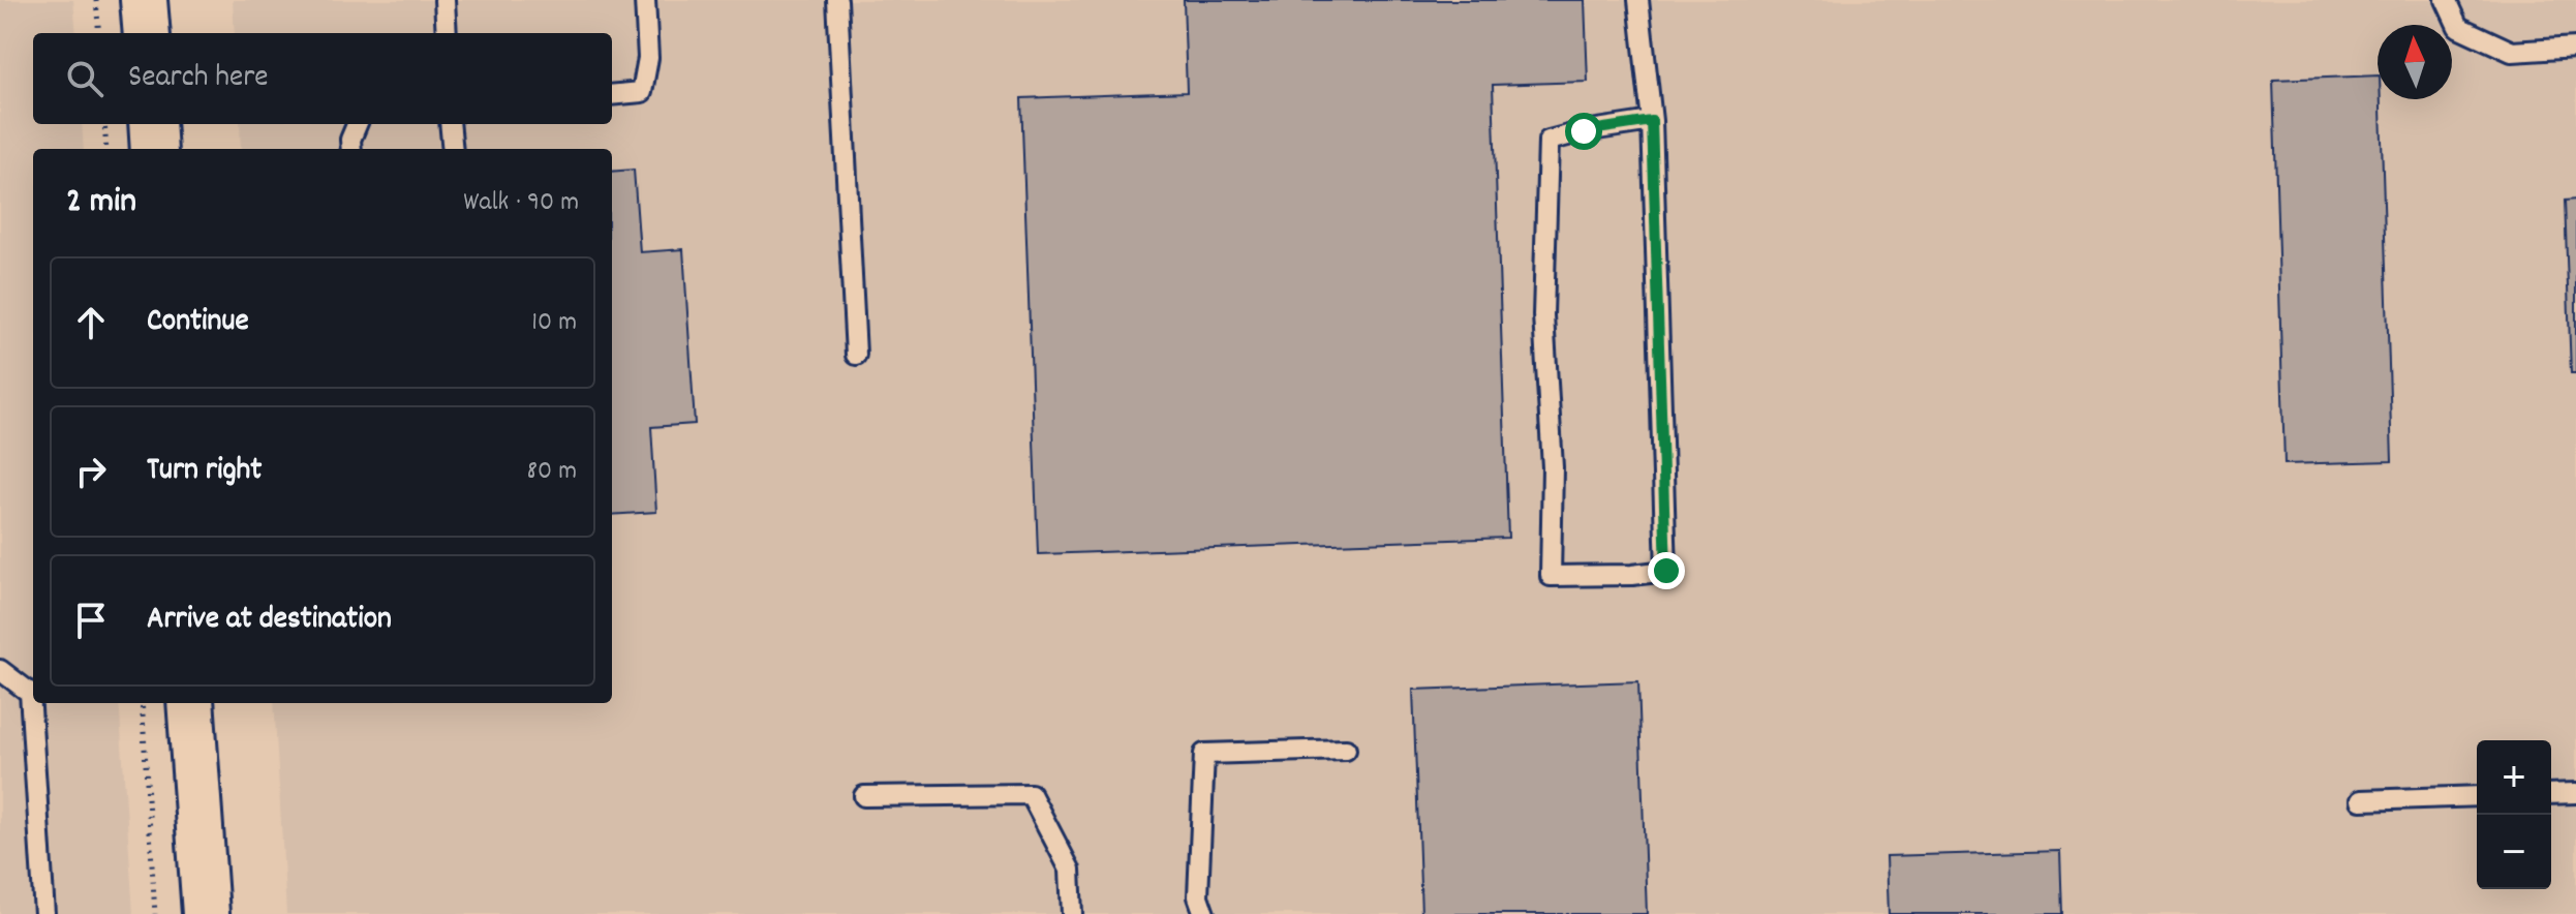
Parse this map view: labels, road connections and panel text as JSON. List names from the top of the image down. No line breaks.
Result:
{"north":"top","page":{"search":"Search here","heading":["2 min","Walk · 90 m"],"list":[["Continue","10 m"],["Turn right","80 m"],"Arrive at destination"],"map_buttons":["+","−"]}}
